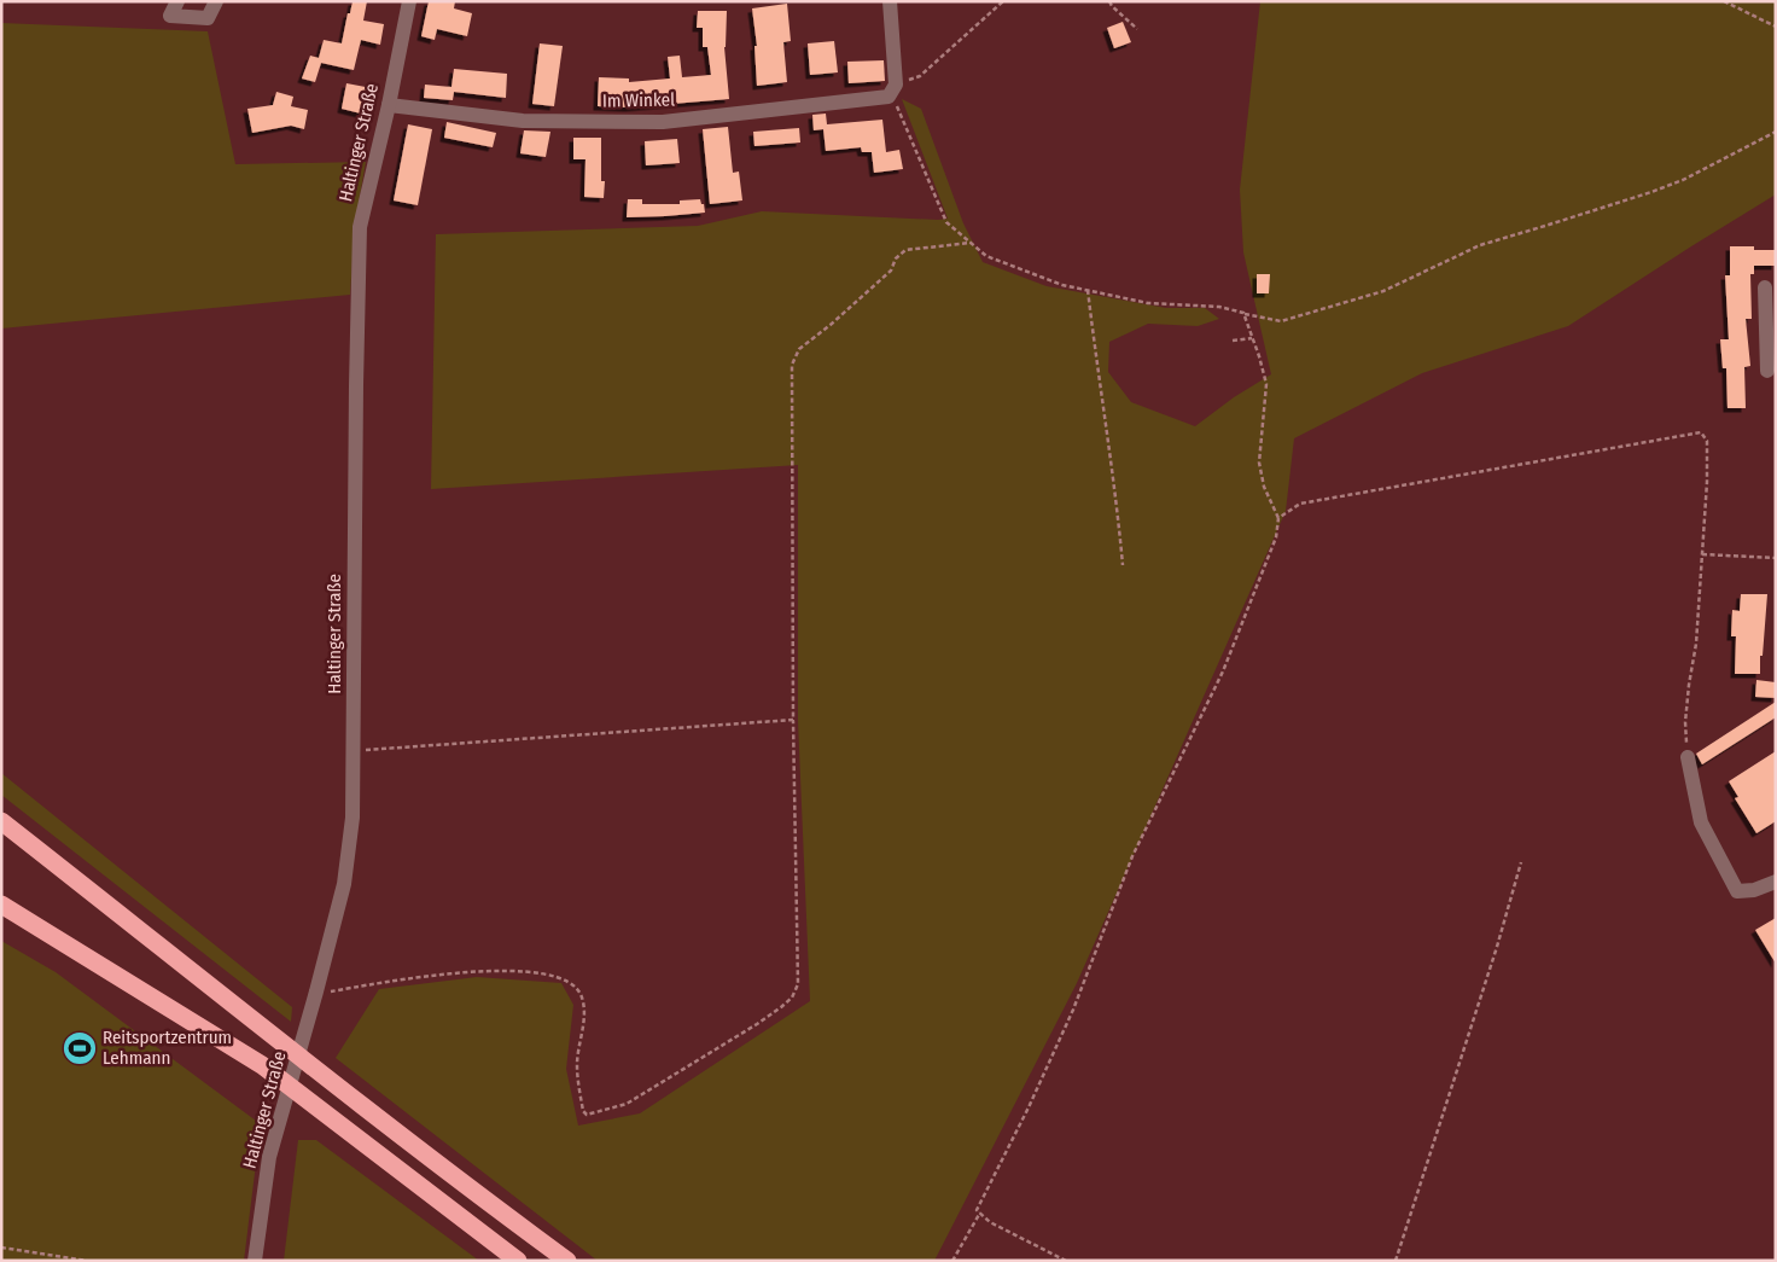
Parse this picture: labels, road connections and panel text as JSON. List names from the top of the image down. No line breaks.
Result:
{"streets":{"street":["Im Winkel","Haltinger Straße"]},"crossings":[["Im Winkel","Haltinger Straße"]],"places":{"sports":["Reitsportzentrum Lehmann"]}}
